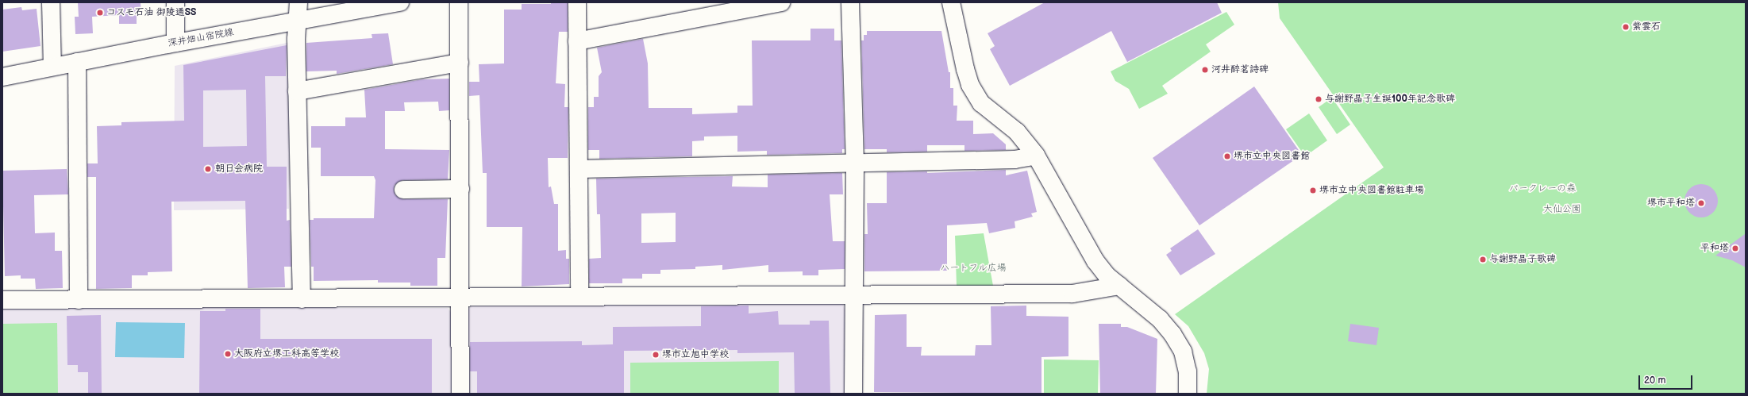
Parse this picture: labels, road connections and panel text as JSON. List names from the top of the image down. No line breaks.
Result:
{"streets":{"street":["深井畑山宿院線"]},"parks":["バークレーの森","大仙公園","ハートフル広場"],"places":["コスモ石油 御陵通SS","紫雲石","河井醉茗詩碑","与謝野晶子生誕100年記念歌碑","堺市立中央図書館","朝日会病院","堺市立中央図書館駐車場","堺市平和塔","平和塔","与謝野晶子歌碑","大阪府立堺工科高等学校","堺市立旭中学校"],"scale_bar":"20 m"}
